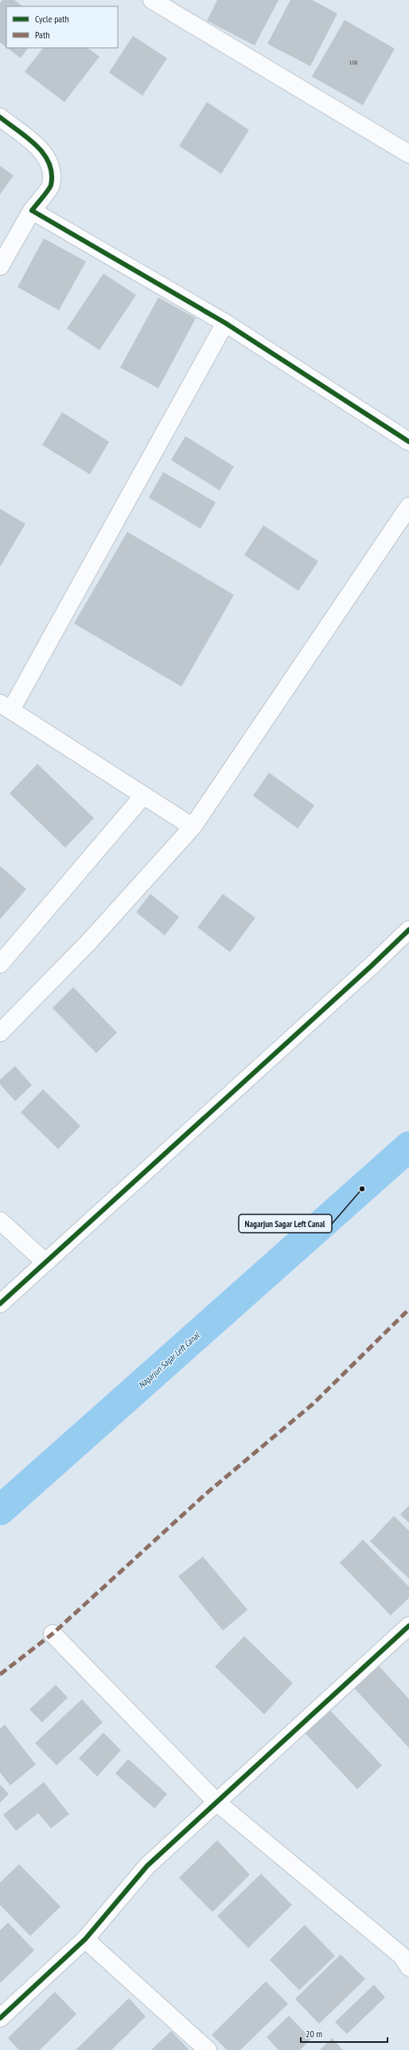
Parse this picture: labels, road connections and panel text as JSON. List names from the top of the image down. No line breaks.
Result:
{"water":["Nagarjun Sagar Left Canal"],"places":["Nagarjun Sagar Left Canal"],"house_numbers":["109"],"legend":["Cycle path","Path"],"scale_bar":"20 m"}
